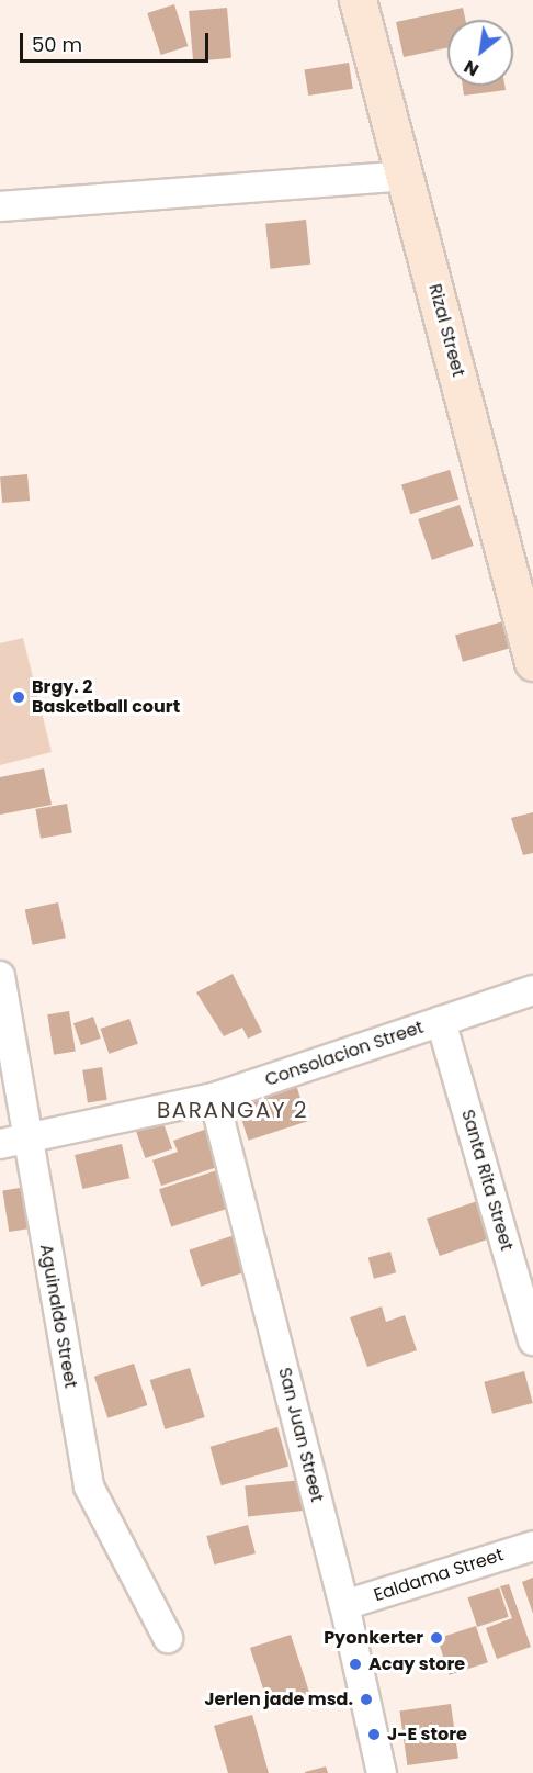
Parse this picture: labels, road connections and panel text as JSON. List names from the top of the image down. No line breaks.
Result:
{"streets":{"street":["Rizal Street","Consolacion Street","Santa Rita Street","Aguinaldo Street","San Juan Street","Ealdama Street"]},"crossings":[["Consolacion Street","Santa Rita Street"],["Consolacion Street","Aguinaldo Street"],["Consolacion Street","San Juan Street"],["San Juan Street","Ealdama Street"]],"districts":["BARANGAY 2"],"places":["Brgy. 2 Basketball court","Pyonkerter","Acay store","Jerlen jade msd.","J-E store"],"scale_bar":"50 m","north":"bottom left"}
